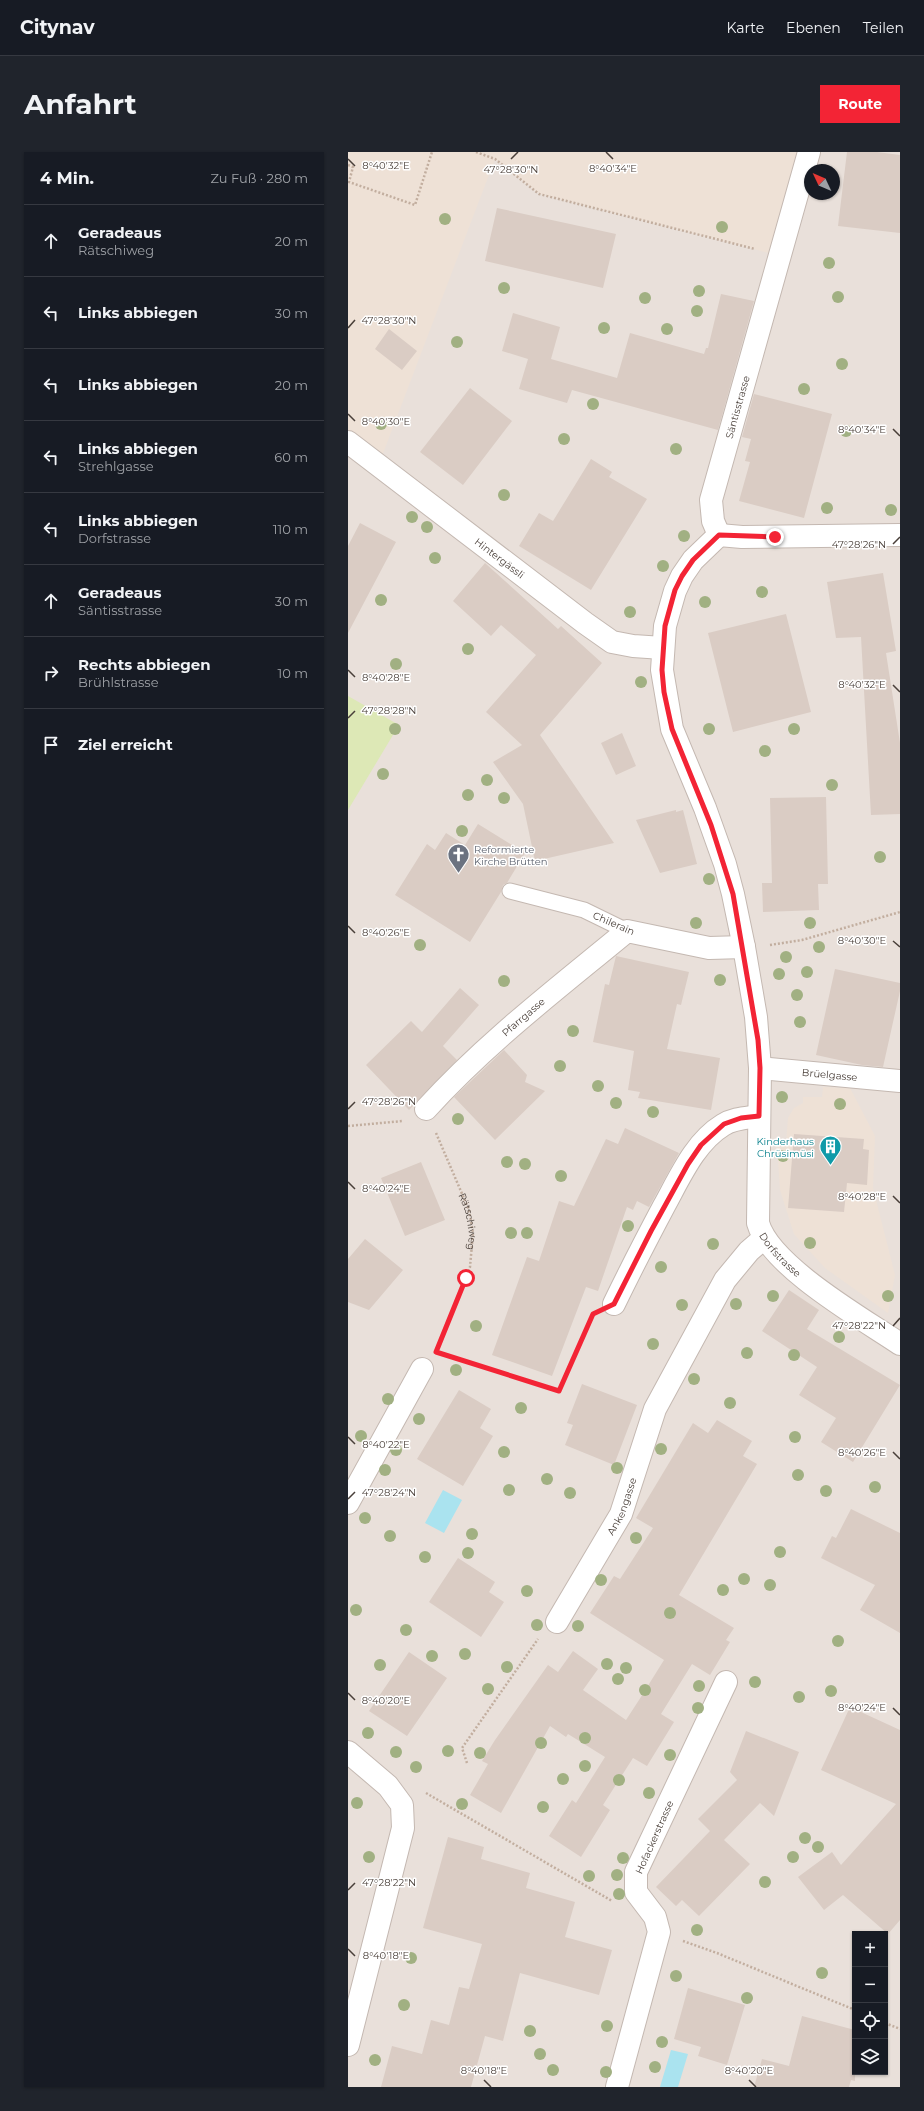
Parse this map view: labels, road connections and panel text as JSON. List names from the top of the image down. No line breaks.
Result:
{"streets":{"street":["Säntisstrasse","Hintergässli","Chilerain","Pfarrgasse","Brüelgasse","Dorfstrasse","Ankengasse","Hofackerstrasse"],"path":["Rätschiweg"]},"crossings":[["Hintergässli","Dorfstrasse"],["Chilerain","Pfarrgasse"],["Chilerain","Dorfstrasse"],["Pfarrgasse","Rätschiweg"],["Brüelgasse","Dorfstrasse"],["Dorfstrasse","Ankengasse"]],"places":{"church":["Reformierte Kirche Brütten"],"building":["Kinderhaus Chrüsimüsi"]},"north":"top left","page":{"header":"Citynav","nav":["Karte","Ebenen","Teilen"],"buttons":"Route","title":"Anfahrt","heading":["4 Min.","Zu Fuß · 280 m"],"list":[["Geradeaus","Rätschiweg","20 m"],["Links abbiegen","30 m"],["Links abbiegen","20 m"],["Links abbiegen","Strehlgasse","60 m"],["Links abbiegen","Dorfstrasse","110 m"],["Geradeaus","Säntisstrasse","30 m"],["Rechts abbiegen","Brühlstrasse","10 m"],"Ziel erreicht"],"map_buttons":["+","−"]},"coordinates":["8°40'32\"E","8°40'34\"E","47°28'30\"N","8°40'30\"E","47°28'26\"N","8°40'28\"E","47°28'28\"N","8°40'26\"E","8°40'24\"E","47°28'22\"N","8°40'22\"E","47°28'24\"N","8°40'20\"E","8°40'18\"E"]}
